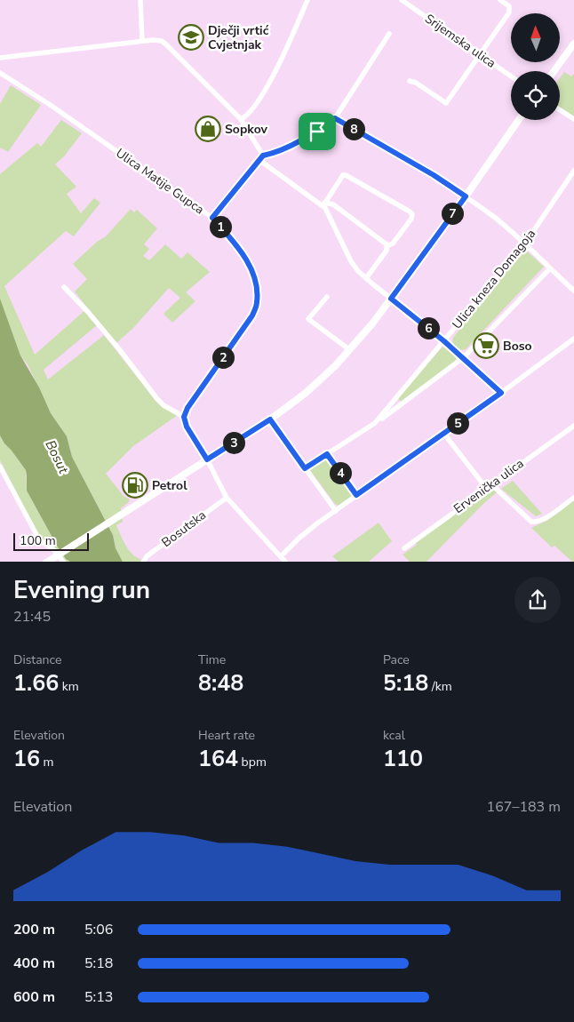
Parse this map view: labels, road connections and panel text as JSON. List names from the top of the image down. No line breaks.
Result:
{"streets":{"street":["Srijemska ulica","Ulica Matije Gupca","Ulica kneza Domagoja","Ervenička ulica","Bosutska"]},"water":["Bosut"],"places":{"school or university":["Dječji vrtić Cvjetnjak"],"shop":["Sopkov"],"supermarket":["Boso"],"fuel station":["Petrol"]},"scale_bar":"100 m","north":"top","page":{"pins":["8","7","1","6","2","5","3","4"],"scale":"100 m","heading":["Evening run","21:45"],"stats":[["Distance","1.66 km"],["Time","8:48"],["Pace","5:18 /km"],["Elevation","16 m"],["Heart rate","164 bpm"],["kcal","110"]],"chart":["Elevation","167–183 m"],"list":[{"name":"200 m","note":"5:06"},{"name":"400 m","note":"5:18"},{"name":"600 m","note":"5:13"}]}}
